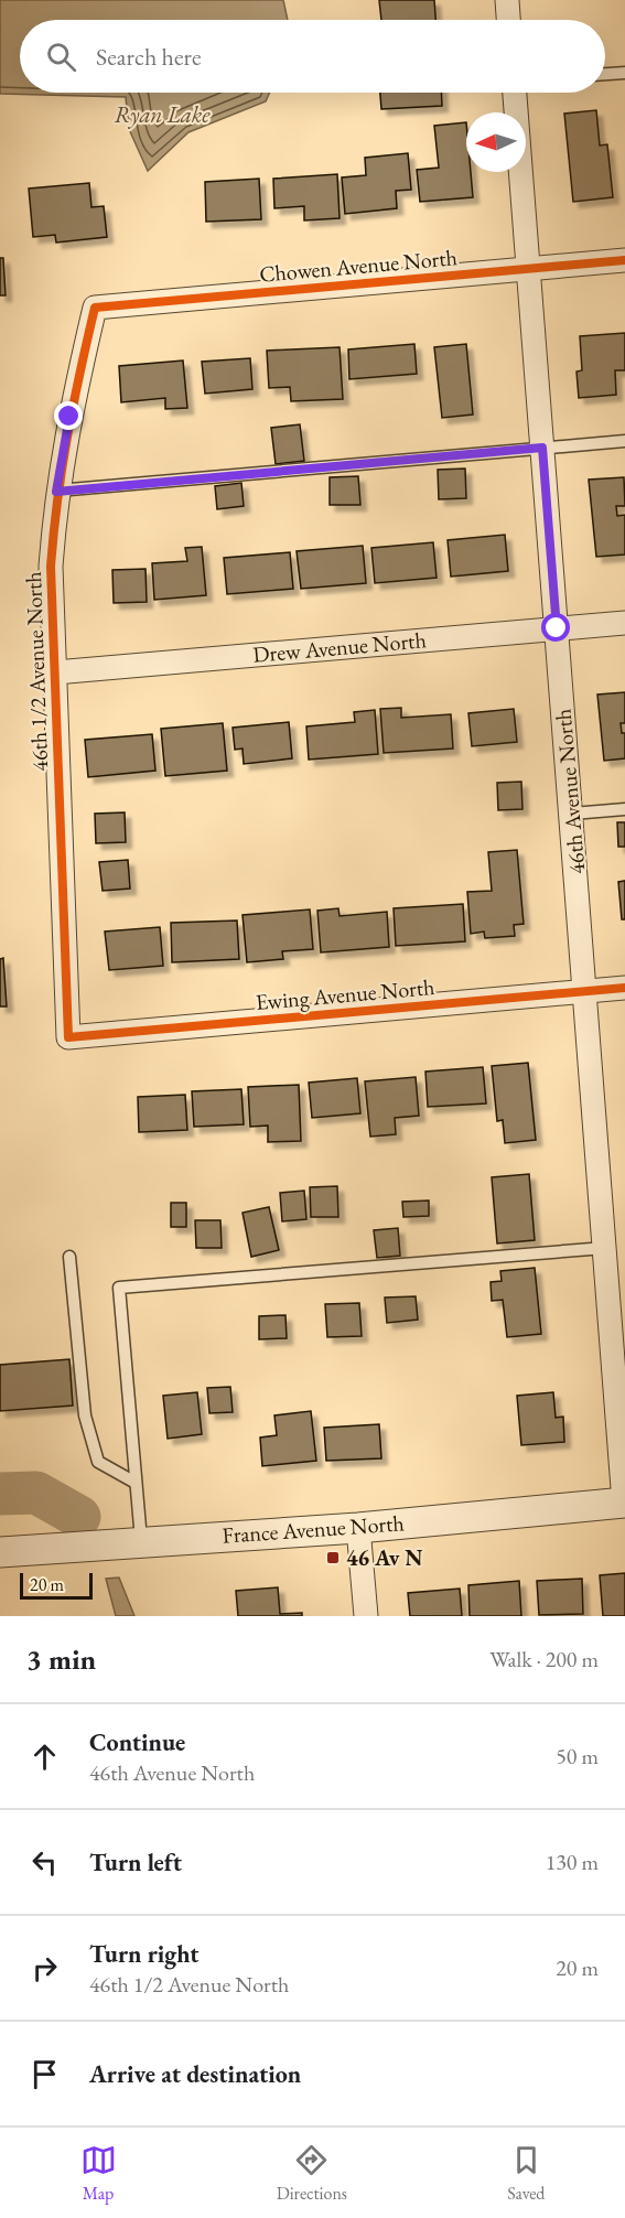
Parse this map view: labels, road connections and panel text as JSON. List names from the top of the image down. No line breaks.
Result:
{"streets":{"street":["Chowen Avenue North","Drew Avenue North","46th 1/2 Avenue North","46th Avenue North","Ewing Avenue North","France Avenue North"]},"crossings":[["Chowen Avenue North","46th 1/2 Avenue North"],["Chowen Avenue North","46th Avenue North"],["Drew Avenue North","46th 1/2 Avenue North"],["Drew Avenue North","46th Avenue North"],["46th 1/2 Avenue North","Ewing Avenue North"],["46th Avenue North","Ewing Avenue North"],["46th Avenue North","France Avenue North"]],"water":["Ryan Lake"],"places":{"transit":["46 Av N"]},"scale_bar":"20 m","north":"left","page":{"search":"Search here","scale":"20 m","heading":["3 min","Walk · 200 m"],"list":[["Continue","46th Avenue North","50 m"],["Turn left","130 m"],["Turn right","46th 1/2 Avenue North","20 m"],"Arrive at destination"],"nav":["Map","Directions","Saved"]}}
